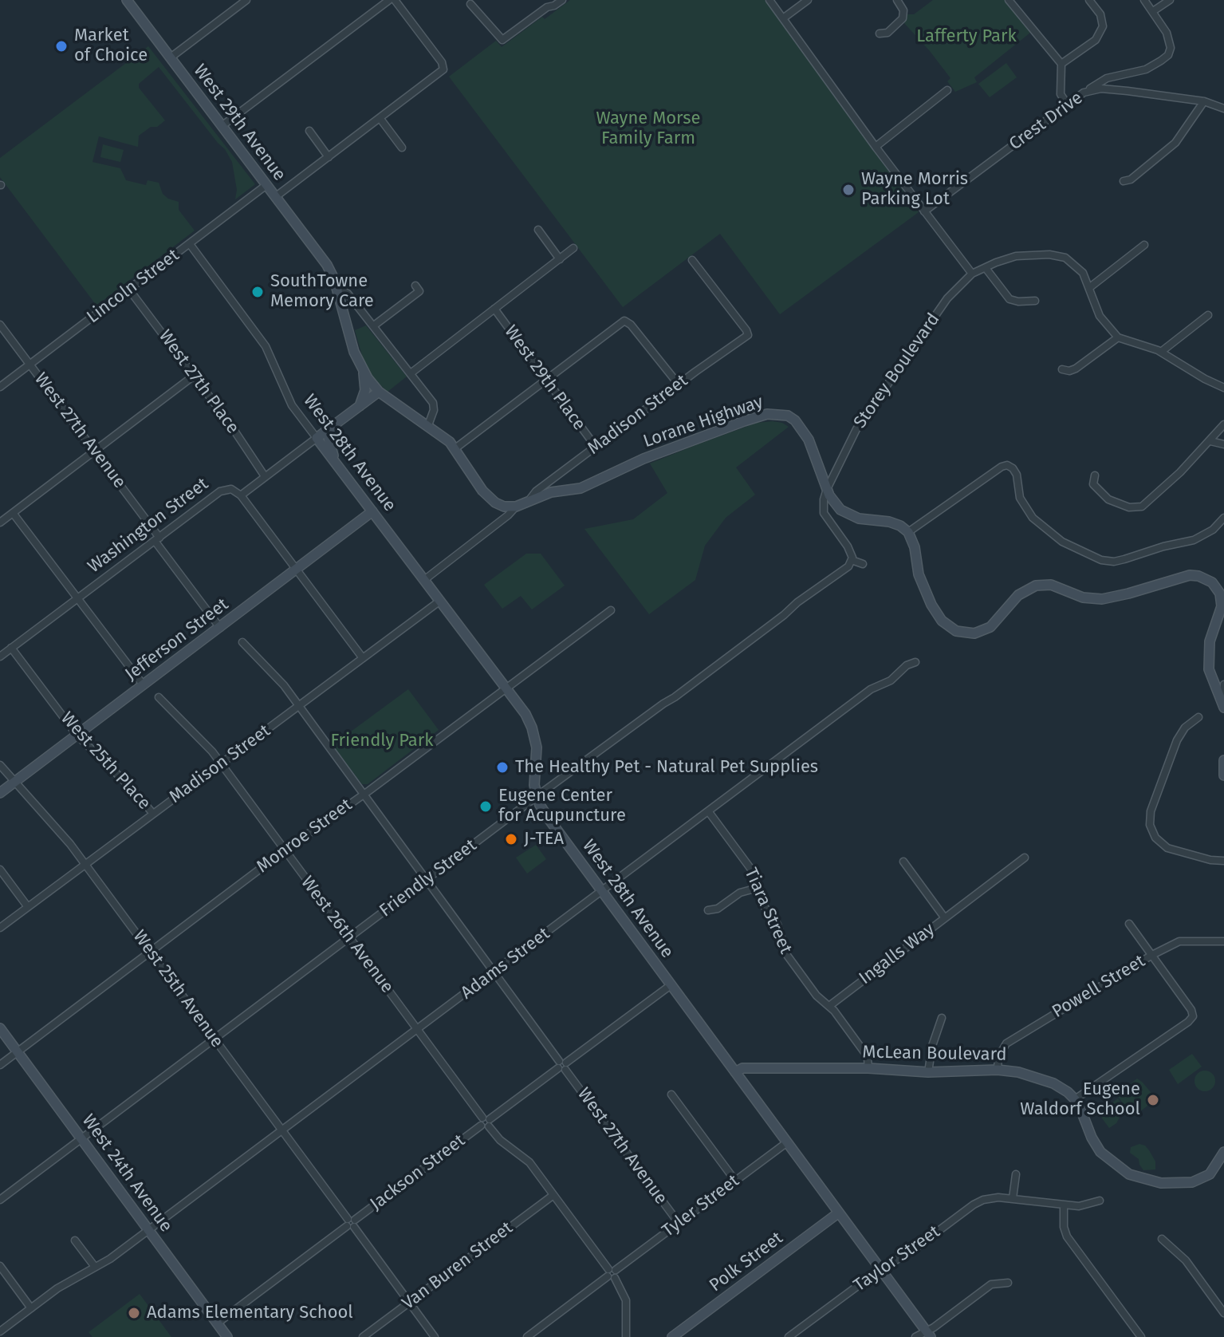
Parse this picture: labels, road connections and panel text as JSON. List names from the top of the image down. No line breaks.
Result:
{"streets":{"street":["Crest Drive","West 29th Avenue","Lincoln Street","Storey Boulevard","West 29th Place","West 27th Place","Madison Street","Lorane Highway","West 27th Avenue","West 28th Avenue","Washington Street","Jefferson Street","West 25th Place","Monroe Street","Friendly Street","Tiara Street","West 26th Avenue","Ingalls Way","Adams Street","Powell Street","West 25th Avenue","McLean Boulevard","Jackson Street","West 24th Avenue","Tyler Street","Taylor Street","Polk Street","Van Buren Street"]},"crossings":[["West 29th Avenue","Lincoln Street"],["Lincoln Street","West 27th Place"],["Lincoln Street","West 27th Avenue"],["Lincoln Street","West 28th Avenue"],["Storey Boulevard","Lorane Highway"],["West 29th Place","Madison Street"],["Madison Street","Lorane Highway"],["Madison Street","West 27th Avenue"],["Madison Street","West 28th Avenue"],["Madison Street","West 25th Place"],["Madison Street","West 26th Avenue"],["Madison Street","West 25th Avenue"],["West 27th Avenue","Washington Street"],["West 27th Avenue","Jefferson Street"],["West 27th Avenue","Monroe Street"],["West 27th Avenue","Friendly Street"],["West 27th Avenue","Adams Street"],["West 27th Avenue","Jackson Street"],["West 27th Avenue","Tyler Street"],["West 28th Avenue","Jefferson Street"],["West 28th Avenue","Monroe Street"],["West 28th Avenue","Friendly Street"],["West 28th Avenue","Adams Street"],["West 28th Avenue","McLean Boulevard"],["West 28th Avenue","Jackson Street"],["West 28th Avenue","Tyler Street"],["West 28th Avenue","Taylor Street"],["West 28th Avenue","Polk Street"],["Washington Street","West 25th Place"],["Jefferson Street","West 25th Place"],["Jefferson Street","West 25th Avenue"],["Monroe Street","West 26th Avenue"],["Monroe Street","West 25th Avenue"],["Monroe Street","West 24th Avenue"],["Friendly Street","West 26th Avenue"],["Friendly Street","West 25th Avenue"],["Friendly Street","West 24th Avenue"],["Tiara Street","Ingalls Way"],["Tiara Street","Adams Street"],["West 26th Avenue","Adams Street"],["West 26th Avenue","Jackson Street"],["West 26th Avenue","Tyler Street"],["West 26th Avenue","Van Buren Street"],["Adams Street","West 25th Avenue"],["Adams Street","West 24th Avenue"],["Powell Street","McLean Boulevard"],["West 25th Avenue","Jackson Street"],["West 25th Avenue","Van Buren Street"],["Jackson Street","West 24th Avenue"]],"parks":["Lafferty Park","Wayne Morse Family Farm","Friendly Park"],"places":["Market of Choice","Wayne Morris Parking Lot","SouthTowne Memory Care","The Healthy Pet - Natural Pet Supplies","Eugene Center for Acupuncture","J-TEA","Eugene Waldorf School","Adams Elementary School"]}
